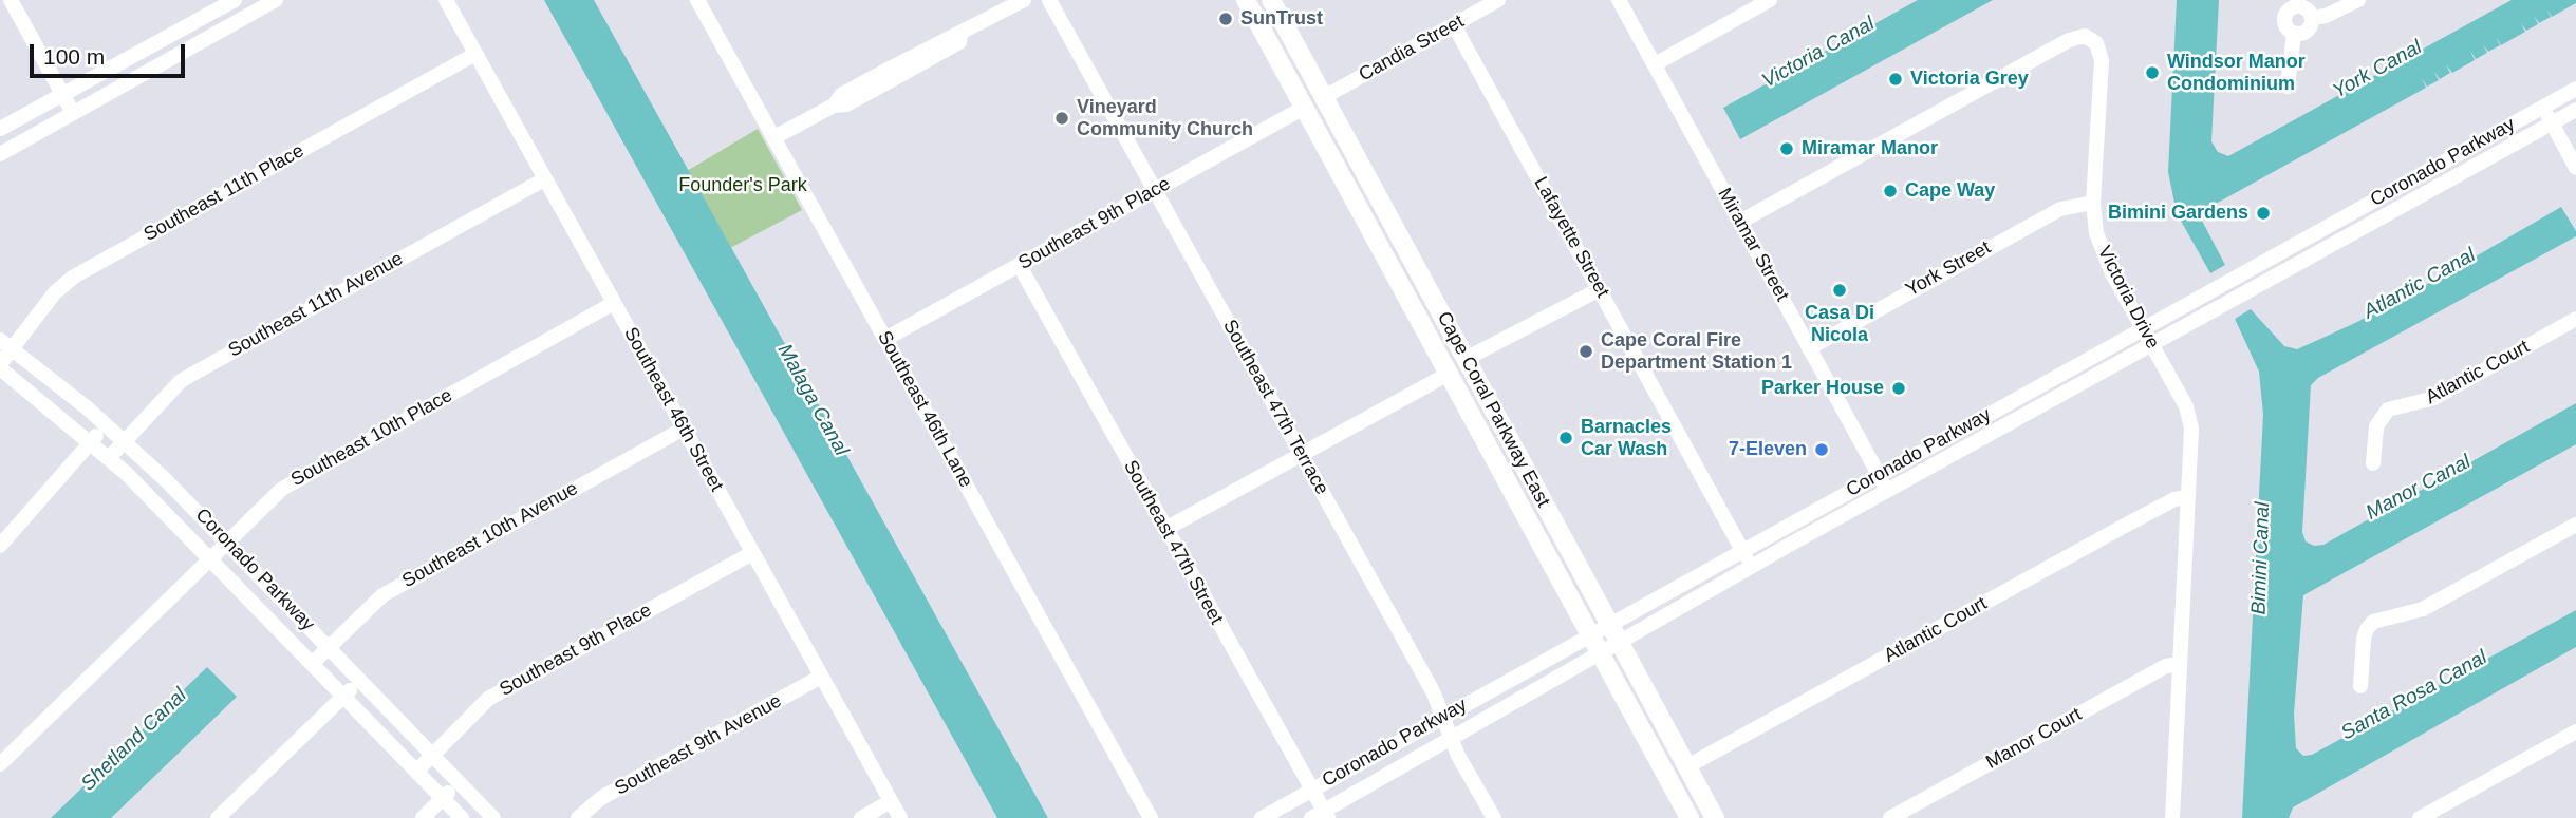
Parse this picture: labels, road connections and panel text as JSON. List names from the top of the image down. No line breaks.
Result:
{"streets":{"main road":["Cape Coral Parkway East"],"street":["Candia Street","Coronado Parkway","Southeast 11th Place","Southeast 9th Place","Lafayette Street","Miramar Street","York Street","Victoria Drive","Southeast 11th Avenue","Atlantic Court","Southeast 47th Terrace","Southeast 46th Street","Southeast 46th Lane","Southeast 10th Place","Southeast 10th Avenue","Southeast 47th Street","Manor Court","Southeast 9th Avenue"]},"crossings":[["Candia Street","Lafayette Street"],["Candia Street","Cape Coral Parkway East"],["Coronado Parkway","Southeast 11th Place"],["Coronado Parkway","Southeast 9th Place"],["Coronado Parkway","Lafayette Street"],["Coronado Parkway","Miramar Street"],["Coronado Parkway","Victoria Drive"],["Coronado Parkway","Southeast 11th Avenue"],["Coronado Parkway","Southeast 47th Terrace"],["Coronado Parkway","Cape Coral Parkway East"],["Coronado Parkway","Southeast 10th Place"],["Coronado Parkway","Southeast 10th Avenue"],["Coronado Parkway","Southeast 47th Street"],["Southeast 11th Place","Southeast 46th Street"],["Southeast 9th Place","Southeast 47th Terrace"],["Southeast 9th Place","Southeast 46th Street"],["Southeast 9th Place","Southeast 46th Lane"],["Southeast 9th Place","Cape Coral Parkway East"],["Southeast 9th Place","Southeast 47th Street"],["Miramar Street","York Street"],["Miramar Street","Victoria Drive"],["York Street","Victoria Drive"],["Victoria Drive","Atlantic Court"],["Victoria Drive","Manor Court"],["Southeast 11th Avenue","Southeast 46th Street"],["Atlantic Court","Cape Coral Parkway East"],["Southeast 46th Street","Southeast 10th Place"],["Southeast 46th Street","Southeast 10th Avenue"],["Southeast 46th Street","Southeast 9th Avenue"]],"water":["Victoria Canal","York Canal","Atlantic Canal","Malaga Canal","Manor Canal","Bimini Canal","Santa Rosa Canal","Shetland Canal"],"parks":["Founder's Park"],"places":["SunTrust","Windsor Manor Condominium","Victoria Grey","Vineyard Community Church","Miramar Manor","Cape Way","Bimini Gardens","Casa Di Nicola","Cape Coral Fire Department Station 1","Parker House","Barnacles Car Wash","7-Eleven"],"scale_bar":"100 m"}
